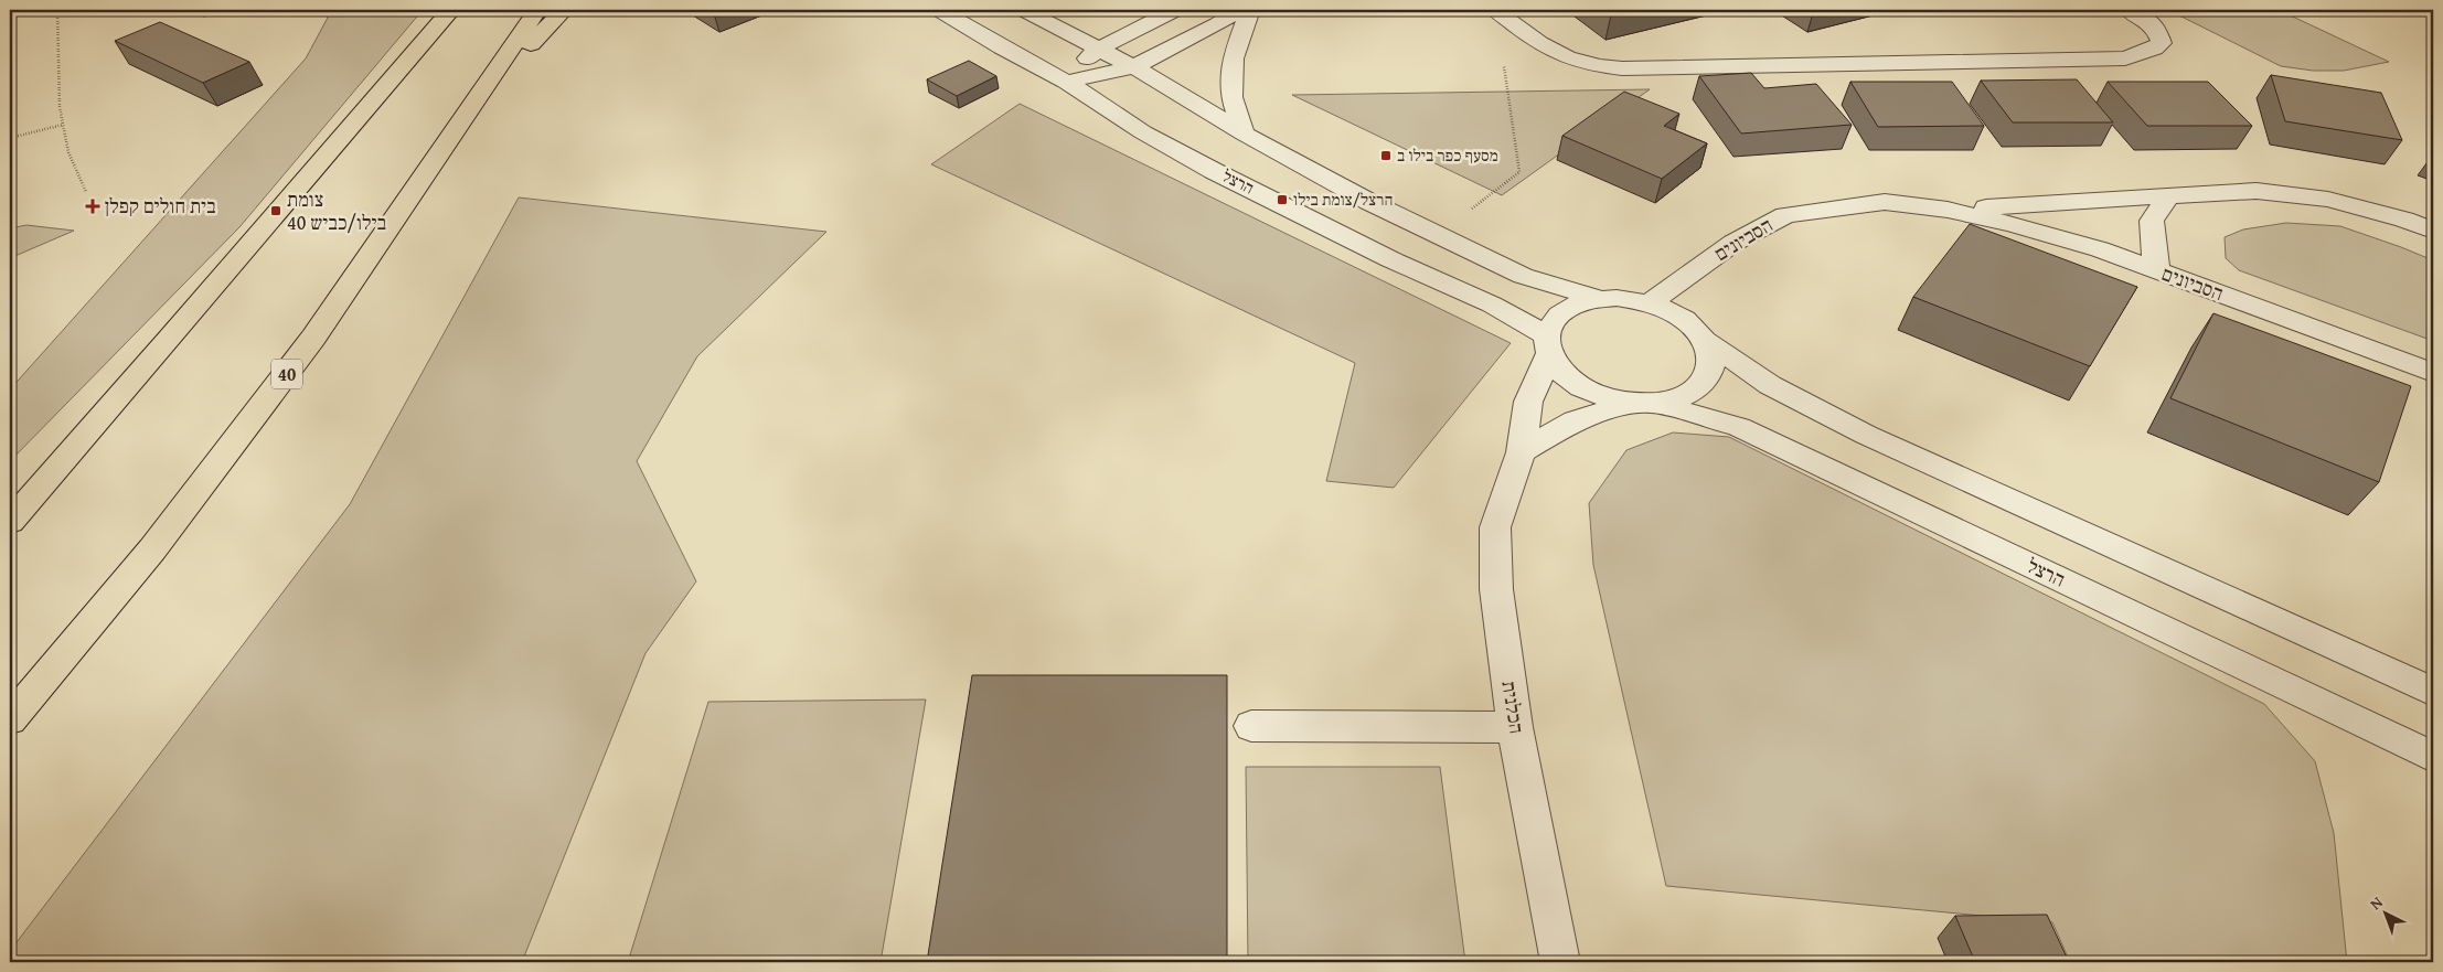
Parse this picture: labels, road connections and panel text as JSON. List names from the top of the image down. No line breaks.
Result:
{"streets":{"highway":["40"],"street":["הרצל","הסביונים","הכלנית"]},"crossings":[["הרצל","הסביונים"],["הרצל","הכלנית"],["הסביונים","הכלנית"]],"places":{"transit":["מסעף כפר בילו ב","הרצל/צומת בילו","צומת בילו/כביש 40"],"health":["בית חולים קפלן"]},"north":"top left"}
